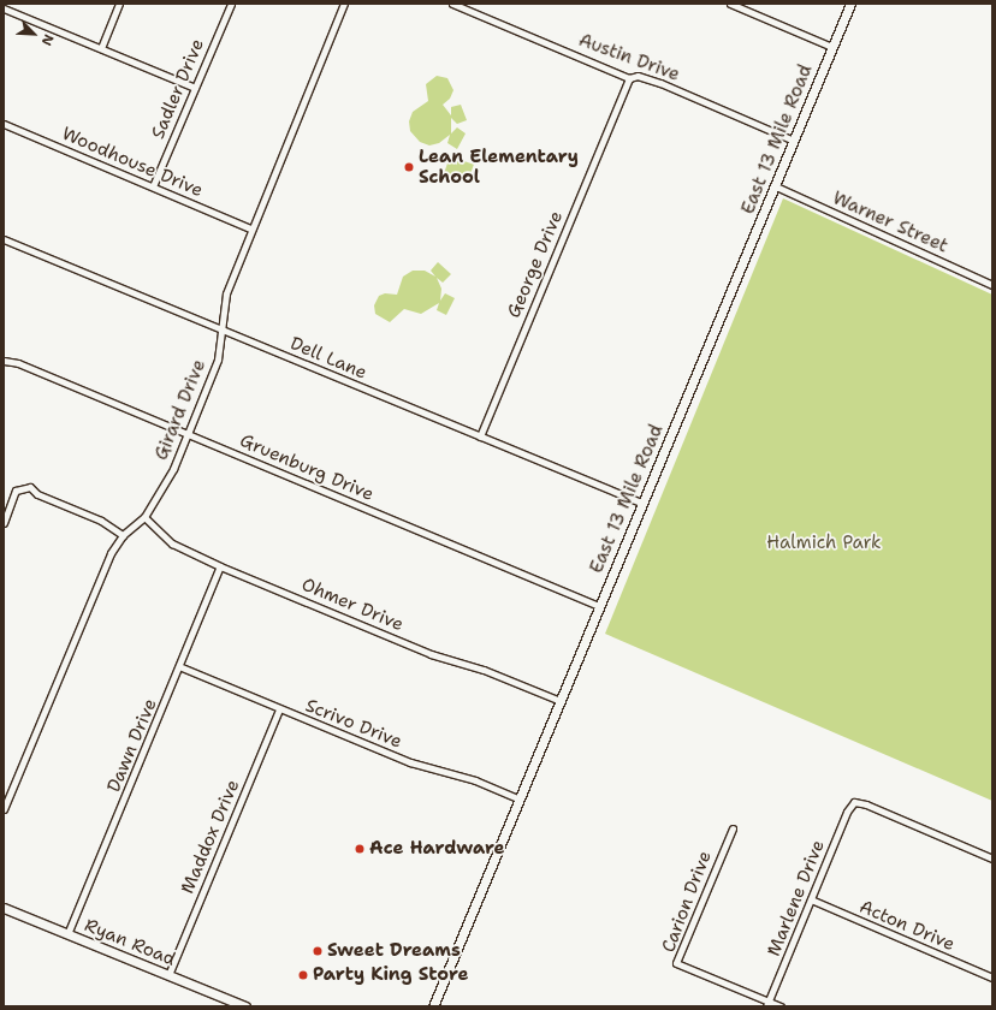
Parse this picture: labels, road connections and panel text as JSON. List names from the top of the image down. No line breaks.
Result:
{"streets":{"main road":["East 13 Mile Road","Ryan Road"],"street":["Austin Drive","Sadler Drive","Woodhouse Drive","Warner Street","George Drive","Dell Lane","Girard Drive","Gruenburg Drive","Ohmer Drive","Scrivo Drive","Dawn Drive","Maddox Drive","Marlene Drive","Carion Drive","Acton Drive"]},"crossings":[["Austin Drive","East 13 Mile Road"],["Austin Drive","George Drive"],["Sadler Drive","Woodhouse Drive"],["East 13 Mile Road","Warner Street"],["East 13 Mile Road","Dell Lane"],["East 13 Mile Road","Gruenburg Drive"],["East 13 Mile Road","Ohmer Drive"],["East 13 Mile Road","Scrivo Drive"],["Woodhouse Drive","Girard Drive"],["George Drive","Dell Lane"],["Dell Lane","Girard Drive"],["Girard Drive","Gruenburg Drive"],["Girard Drive","Ohmer Drive"],["Ohmer Drive","Dawn Drive"],["Scrivo Drive","Dawn Drive"],["Scrivo Drive","Maddox Drive"],["Dawn Drive","Ryan Road"],["Maddox Drive","Ryan Road"],["Marlene Drive","Carion Drive"],["Marlene Drive","Acton Drive"]],"parks":["Halmich Park"],"places":["Lean Elementary School","Ace Hardware","Sweet Dreams","Party King Store"],"north":"bottom right"}
